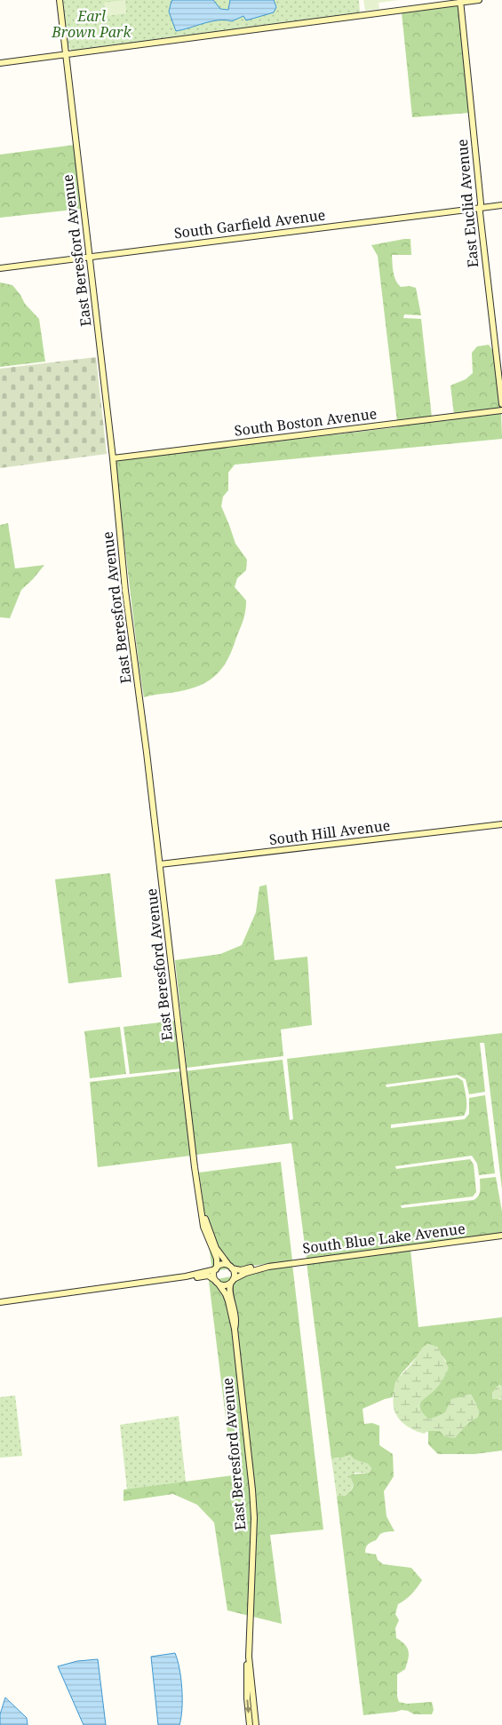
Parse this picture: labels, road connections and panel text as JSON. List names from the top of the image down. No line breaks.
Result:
{"streets":{"street":["East Euclid Avenue","South Garfield Avenue","East Beresford Avenue","South Boston Avenue","South Hill Avenue","South Blue Lake Avenue"]},"crossings":[["East Euclid Avenue","South Garfield Avenue"],["South Garfield Avenue","East Beresford Avenue"],["East Beresford Avenue","South Boston Avenue"],["East Beresford Avenue","South Hill Avenue"],["East Beresford Avenue","South Blue Lake Avenue"]],"parks":["Earl Brown Park"]}
